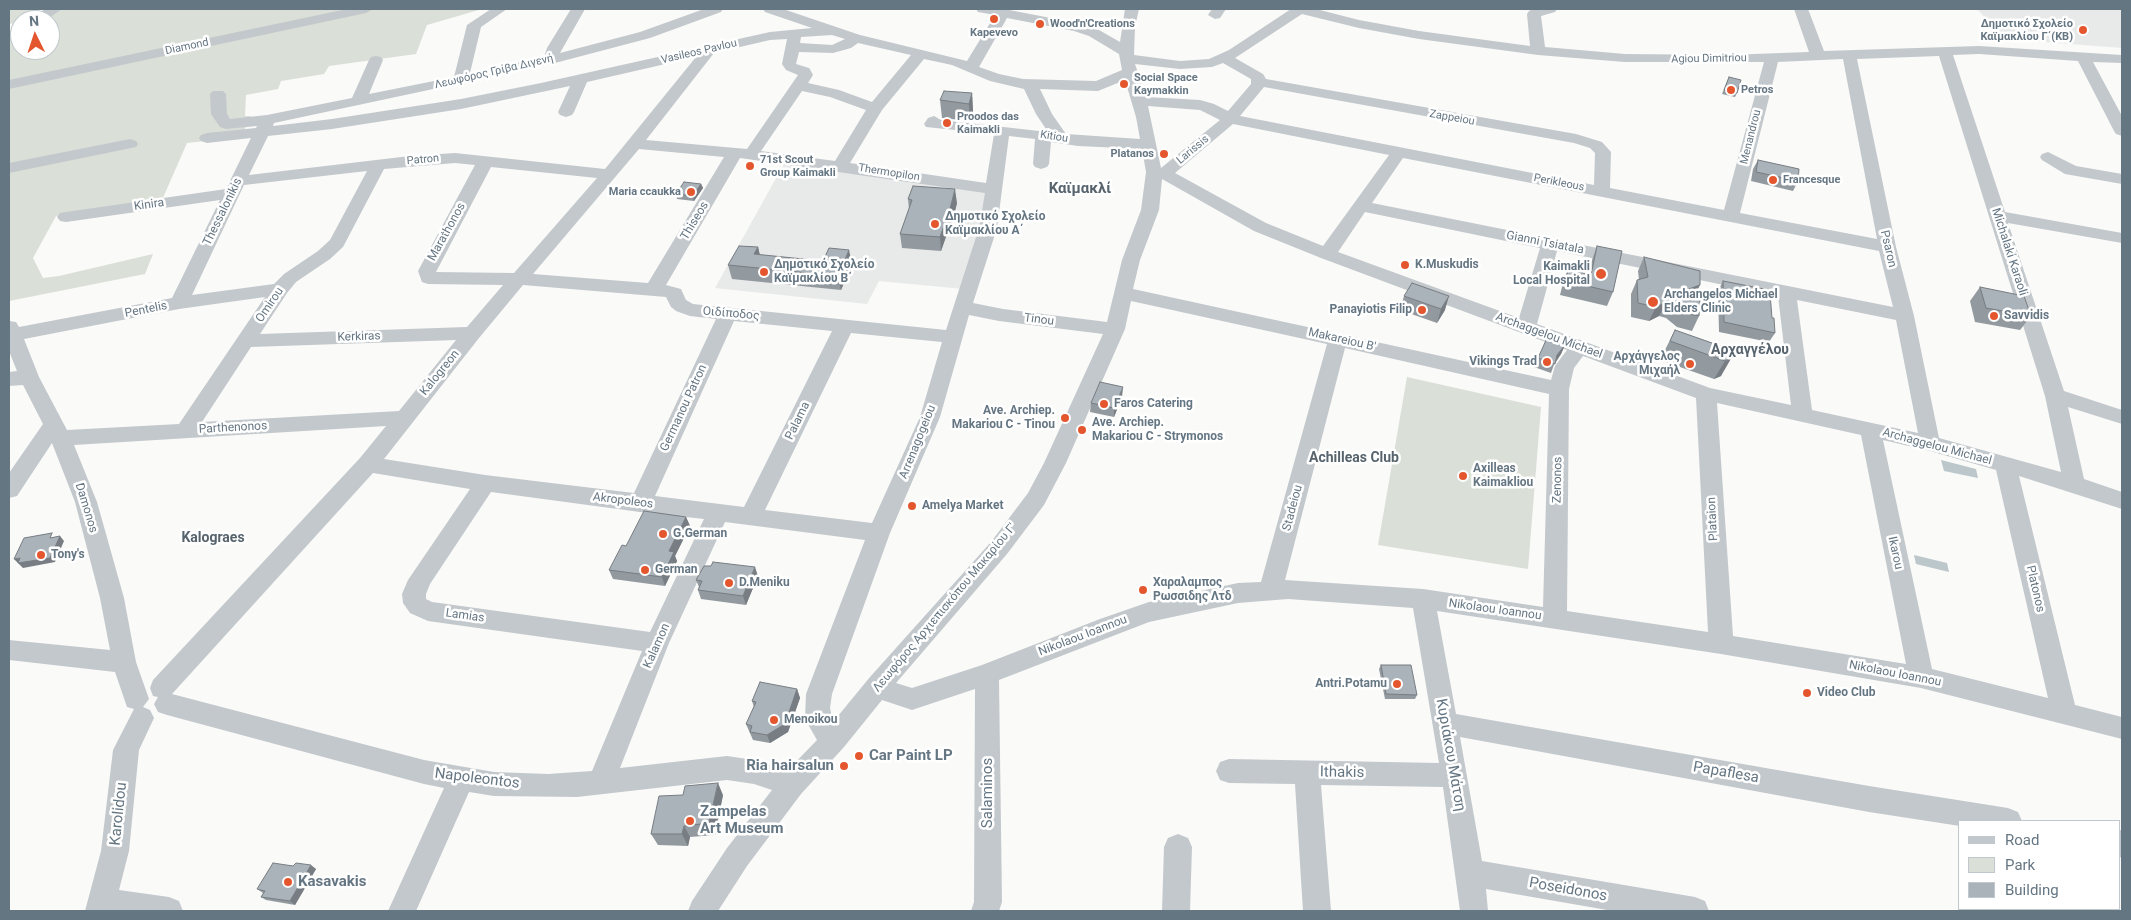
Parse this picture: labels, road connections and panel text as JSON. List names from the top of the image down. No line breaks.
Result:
{"streets":{"street":["Diamond","Vasileos Pavlou","Agiou Dimitriou","Λεωφόρος Γρίβα Διγενή","Zappeiou","Kitiou","Menandrou","Larissis","Patron","Thermopilon","Perikleous","Kinira","Thessalonikis","Thiseos","Marathonos","Gianni Tsiatala","Psaron","Michalaki Karaoli","Omirou","Pentelis","Οιδίποδος","Tinou","Archaggelou Michael","Kerkiras","Makareiou B'","Kalogreon","Germanou Patron","Palama","Parthenonos","Arrenagogeiou","Zenonos","Akropoleos","Damonos","Stadeiou","Plataion","Ikarou","Platonos","Λεωφόρος Αρχιεπισκόπου Μακαρίου Γ'","Nikolaou Ioannou","Lamias","Kalamon","Κυριάκου Μάτση","Ithakis","Papaflesa","Napoleontos","Salaminos","Karolidou","Poseidonos"]},"crossings":[["Vasileos Pavlou","Λεωφόρος Γρίβα Διγενή"],["Vasileos Pavlou","Thessalonikis"],["Vasileos Pavlou","Kalogreon"],["Vasileos Pavlou","Λεωφόρος Αρχιεπισκόπου Μακαρίου Γ'"],["Agiou Dimitriou","Menandrou"],["Agiou Dimitriou","Psaron"],["Agiou Dimitriou","Michalaki Karaoli"],["Λεωφόρος Γρίβα Διγενή","Thessalonikis"],["Zappeiou","Larissis"],["Zappeiou","Perikleous"],["Kitiou","Arrenagogeiou"],["Kitiou","Λεωφόρος Αρχιεπισκόπου Μακαρίου Γ'"],["Menandrou","Perikleous"],["Larissis","Perikleous"],["Larissis","Archaggelou Michael"],["Larissis","Λεωφόρος Αρχιεπισκόπου Μακαρίου Γ'"],["Patron","Kinira"],["Patron","Thessalonikis"],["Patron","Marathonos"],["Patron","Omirou"],["Patron","Kalogreon"],["Thermopilon","Thiseos"],["Thermopilon","Kalogreon"],["Thermopilon","Arrenagogeiou"],["Perikleous","Psaron"],["Perikleous","Λεωφόρος Αρχιεπισκόπου Μακαρίου Γ'"],["Kinira","Thessalonikis"],["Thessalonikis","Pentelis"],["Thiseos","Οιδίποδος"],["Marathonos","Οιδίποδος"],["Marathonos","Kalogreon"],["Gianni Tsiatala","Psaron"],["Psaron","Archaggelou Michael"],["Michalaki Karaoli","Archaggelou Michael"],["Omirou","Pentelis"],["Omirou","Kerkiras"],["Omirou","Parthenonos"],["Pentelis","Damonos"],["Οιδίποδος","Kalogreon"],["Οιδίποδος","Germanou Patron"],["Οιδίποδος","Palama"],["Οιδίποδος","Arrenagogeiou"],["Tinou","Arrenagogeiou"],["Tinou","Λεωφόρος Αρχιεπισκόπου Μακαρίου Γ'"],["Archaggelou Michael","Zenonos"],["Archaggelou Michael","Plataion"],["Archaggelou Michael","Ikarou"],["Archaggelou Michael","Platonos"],["Archaggelou Michael","Λεωφόρος Αρχιεπισκόπου Μακαρίου Γ'"],["Kerkiras","Kalogreon"],["Makareiou B'","Zenonos"],["Makareiou B'","Stadeiou"],["Makareiou B'","Λεωφόρος Αρχιεπισκόπου Μακαρίου Γ'"],["Kalogreon","Parthenonos"],["Kalogreon","Akropoleos"],["Kalogreon","Napoleontos"],["Germanou Patron","Akropoleos"],["Palama","Akropoleos"],["Parthenonos","Damonos"],["Arrenagogeiou","Akropoleos"],["Arrenagogeiou","Λεωφόρος Αρχιεπισκόπου Μακαρίου Γ'"],["Zenonos","Nikolaou Ioannou"],["Akropoleos","Lamias"],["Akropoleos","Kalamon"],["Damonos","Karolidou"],["Stadeiou","Nikolaou Ioannou"],["Plataion","Nikolaou Ioannou"],["Ikarou","Nikolaou Ioannou"],["Platonos","Nikolaou Ioannou"],["Λεωφόρος Αρχιεπισκόπου Μακαρίου Γ'","Nikolaou Ioannou"],["Λεωφόρος Αρχιεπισκόπου Μακαρίου Γ'","Napoleontos"],["Nikolaou Ioannou","Κυριάκου Μάτση"],["Nikolaou Ioannou","Salaminos"],["Lamias","Kalamon"],["Kalamon","Napoleontos"],["Κυριάκου Μάτση","Ithakis"],["Κυριάκου Μάτση","Papaflesa"],["Κυριάκου Μάτση","Poseidonos"]],"districts":["Καϊμακλί","Αρχαγγέλου","Achilleas Club","Kalograes"],"places":["Kapevevo","Wood'n'Creations","Δημοτικό Σχολείο Καϊμακλίου Γ΄(ΚΒ)","Social Space Kaymakkin","Petros","Proodos das Kaimakli","Platanos","71st Scout Group Kaimakli","Francesque","Maria ccaukka","Δημοτικό Σχολείο Καϊμακλίου Α΄","K.Muskudis","Δημοτικό Σχολείο Καϊμακλίου Β΄","Kaimakli Local Hospital","Archangelos Michael Elders Clinic","Panayiotis Filip","Savvidis","Vikings Trad","Αρχάγγελος Μιχαήλ","Faros Catering","Ave. Archiep. Makariou C - Tinou","Ave. Archiep. Makariou C - Strymonos","Axilleas Kaimakliou","Amelya Market","G.German","Tony's","German","D.Meniku","Χαραλαμπος Ρωσσιδης Λτδ","Antri.Potamu","Video Club","Menoikou","Car Paint LP","Ria hairsalun","Zampelas Art Museum","Kasavakis"],"legend":["Road","Park","Building"],"north":"top"}
